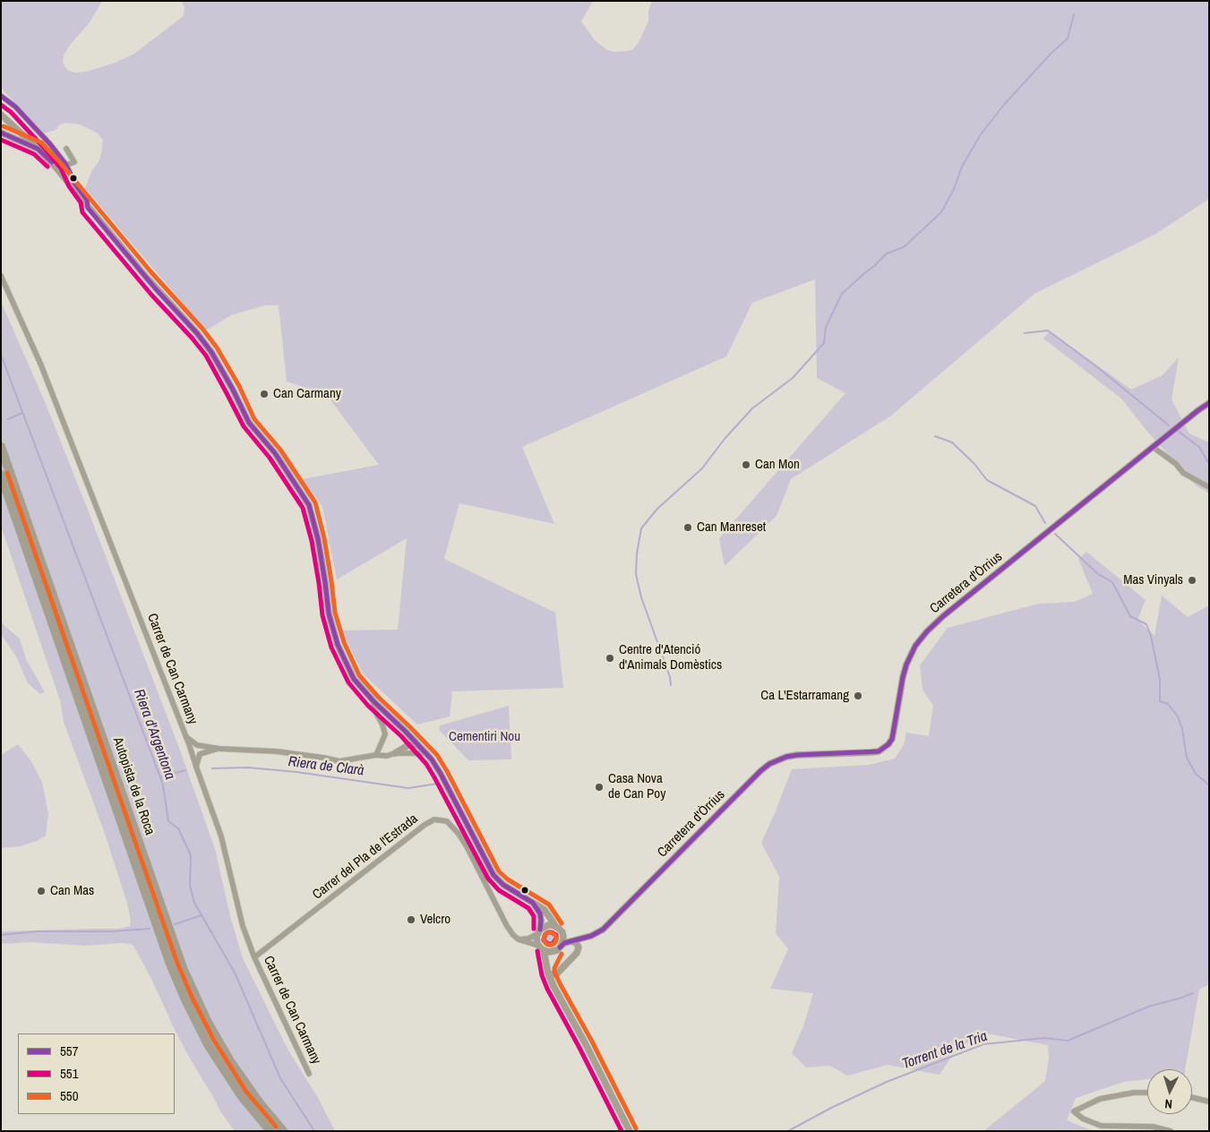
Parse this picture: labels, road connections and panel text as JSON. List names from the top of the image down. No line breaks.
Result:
{"streets":{"highway":["Autopista de la Roca"],"street":["Carretera d'Òrrius","Carrer de Can Carmany","Carrer del Pla de l'Estrada"]},"crossings":[["Carrer de Can Carmany","Carrer del Pla de l'Estrada"]],"water":["Riera d'Argentona","Riera de Clarà","Torrent de la Tria"],"parks":["Cementiri Nou"],"places":["Can Carmany","Can Mon","Can Manreset","Mas Vinyals","Centre d'Atenció d'Animals Domèstics","Ca L'Estarramang","Casa Nova de Can Poy","Can Mas","Velcro"],"lines":["transit line 557","transit line 551","transit line 550"],"legend":["557","551","550"],"north":"bottom"}
